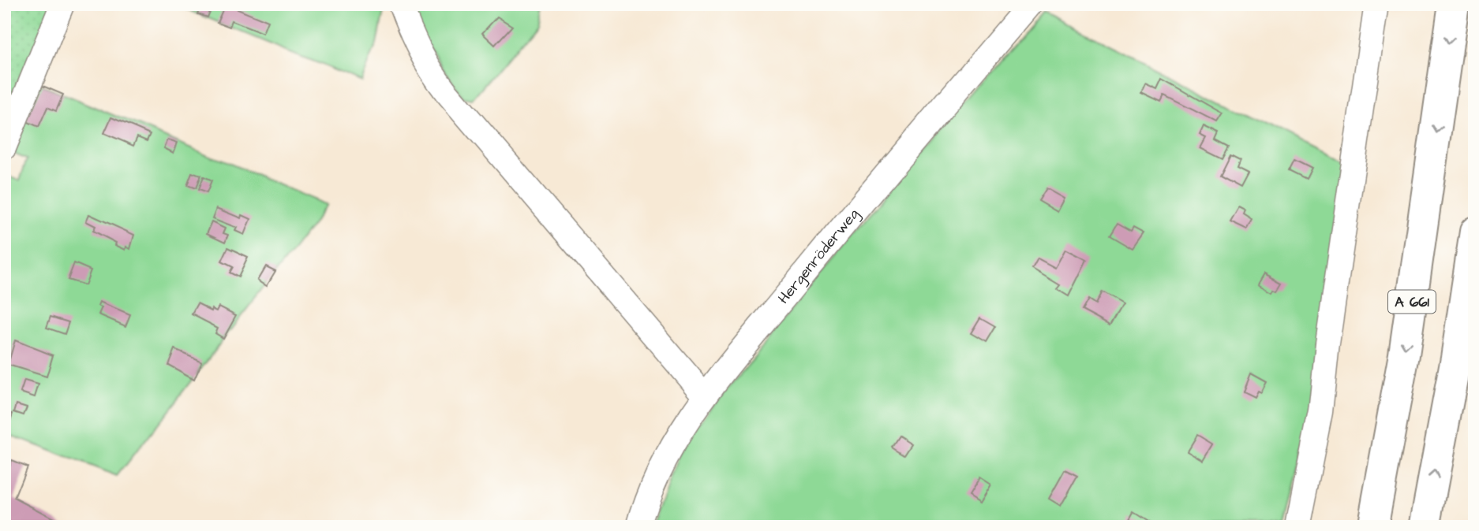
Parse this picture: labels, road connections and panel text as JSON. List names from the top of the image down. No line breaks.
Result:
{"streets":{"highway":["A 661"],"street":["Hergenröderweg"]}}
